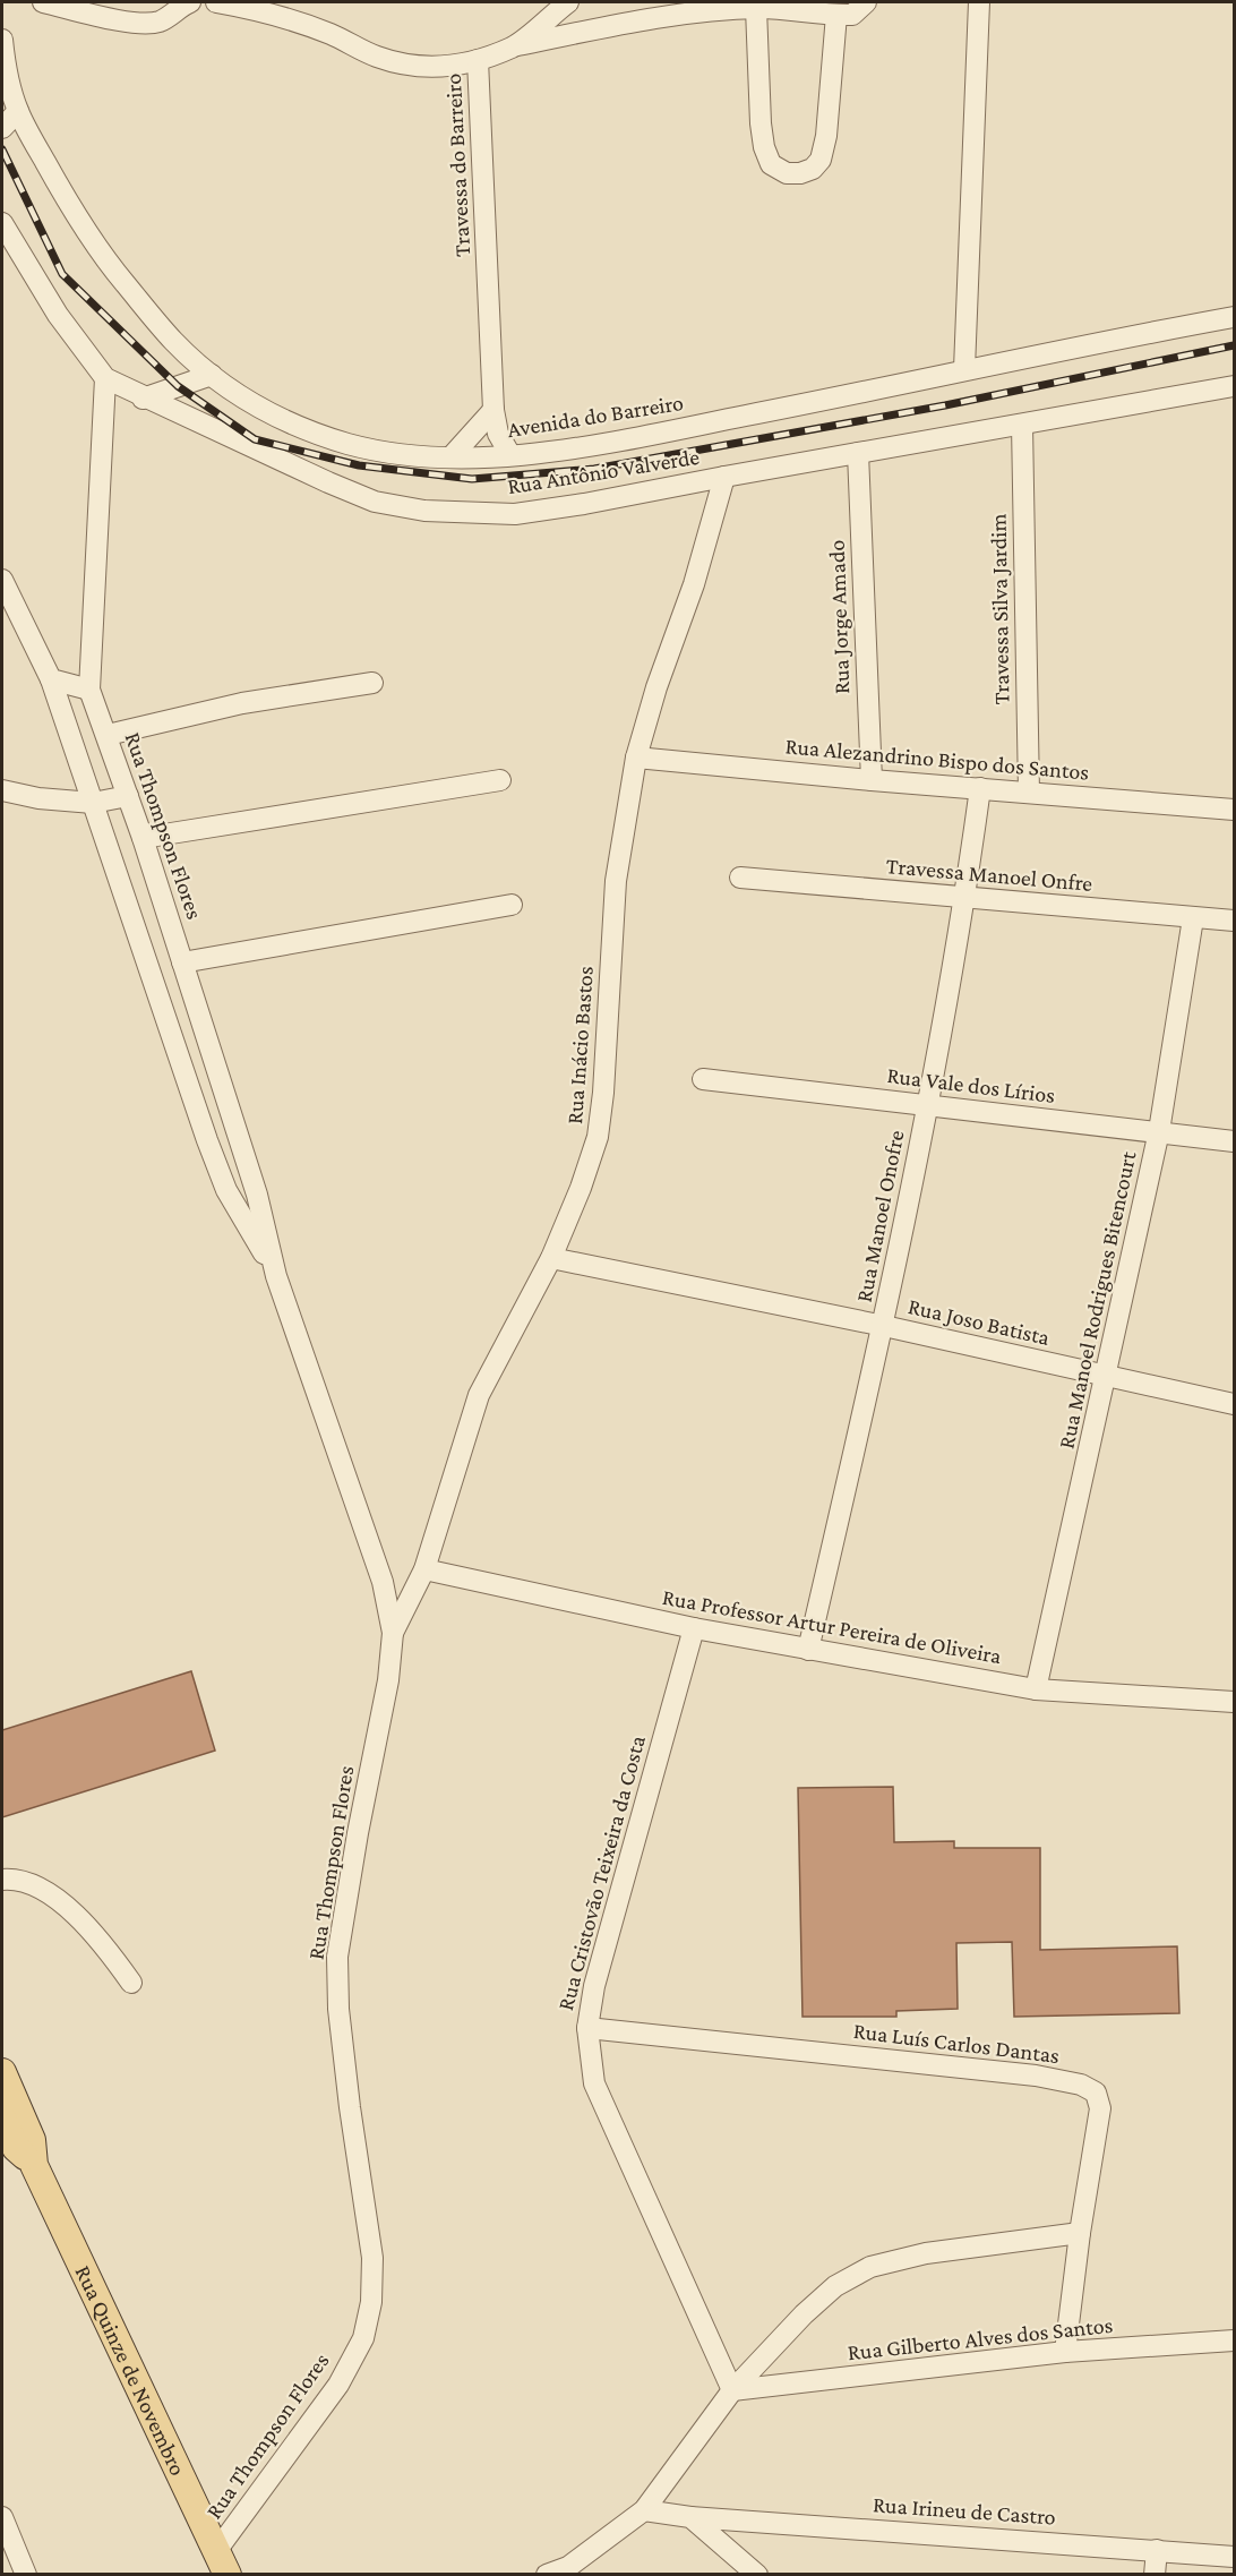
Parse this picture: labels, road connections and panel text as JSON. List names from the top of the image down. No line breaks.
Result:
{"streets":{"main road":["Rua Quinze de Novembro"],"street":["Travessa do Barreiro","Avenida do Barreiro","Rua Antônio Valverde","Travessa Silva Jardim","Rua Jorge Amado","Rua Alezandrino Bispo dos Santos","Rua Thompson Flores","Travessa Manoel Onfre","Rua Inácio Bastos","Rua Vale dos Lírios","Rua Manoel Onofre","Rua Manoel Rodrigues Bitencourt","Rua Joso Batista","Rua Professor Artur Pereira de Oliveira","Rua Cristovão Teixeira da Costa","Rua Luís Carlos Dantas","Rua Gilberto Alves dos Santos","Rua Irineu de Castro"]},"crossings":[["Travessa do Barreiro","Avenida do Barreiro"],["Rua Antônio Valverde","Travessa Silva Jardim"],["Rua Antônio Valverde","Rua Jorge Amado"],["Rua Antônio Valverde","Rua Thompson Flores"],["Rua Antônio Valverde","Rua Inácio Bastos"],["Travessa Silva Jardim","Rua Alezandrino Bispo dos Santos"],["Rua Jorge Amado","Rua Alezandrino Bispo dos Santos"],["Rua Alezandrino Bispo dos Santos","Rua Inácio Bastos"],["Rua Alezandrino Bispo dos Santos","Rua Manoel Onofre"],["Rua Thompson Flores","Rua Inácio Bastos"],["Rua Thompson Flores","Rua Quinze de Novembro"],["Travessa Manoel Onfre","Rua Manoel Onofre"],["Travessa Manoel Onfre","Rua Manoel Rodrigues Bitencourt"],["Rua Inácio Bastos","Rua Joso Batista"],["Rua Inácio Bastos","Rua Professor Artur Pereira de Oliveira"],["Rua Vale dos Lírios","Rua Manoel Onofre"],["Rua Vale dos Lírios","Rua Manoel Rodrigues Bitencourt"],["Rua Manoel Onofre","Rua Joso Batista"],["Rua Manoel Onofre","Rua Professor Artur Pereira de Oliveira"],["Rua Manoel Rodrigues Bitencourt","Rua Joso Batista"],["Rua Manoel Rodrigues Bitencourt","Rua Professor Artur Pereira de Oliveira"],["Rua Professor Artur Pereira de Oliveira","Rua Cristovão Teixeira da Costa"],["Rua Cristovão Teixeira da Costa","Rua Luís Carlos Dantas"],["Rua Cristovão Teixeira da Costa","Rua Gilberto Alves dos Santos"],["Rua Luís Carlos Dantas","Rua Gilberto Alves dos Santos"]]}
